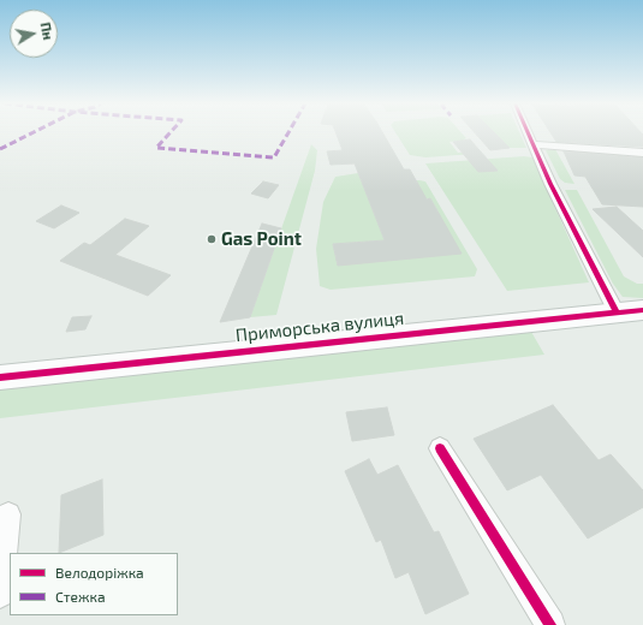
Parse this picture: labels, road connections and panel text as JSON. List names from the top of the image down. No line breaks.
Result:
{"streets":{"street":["Приморська вулиця"]},"places":["Gas Point"],"legend":["Велодоріжка","Стежка"],"north":"right"}
